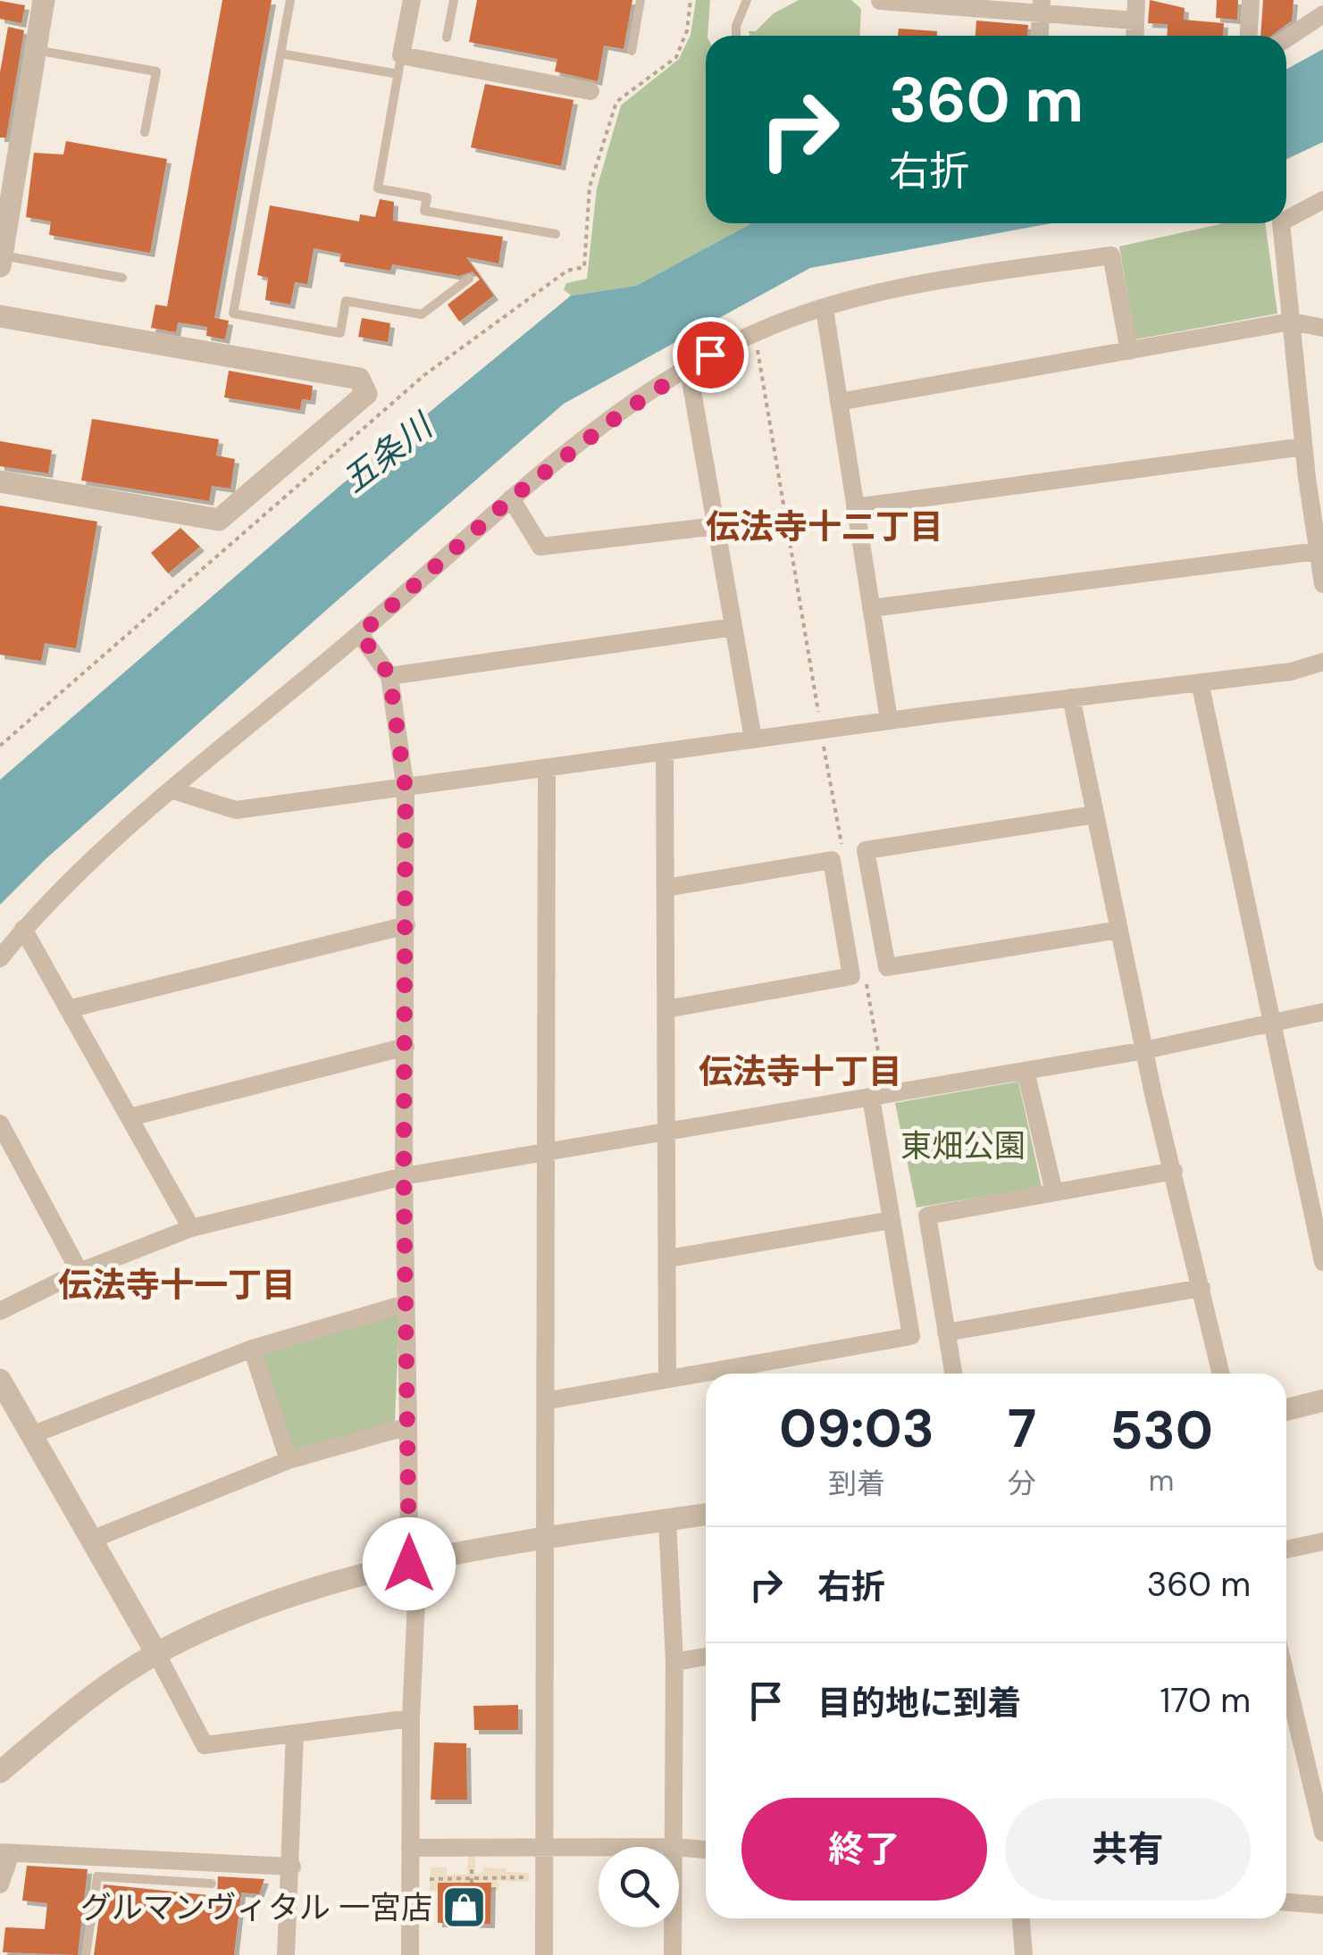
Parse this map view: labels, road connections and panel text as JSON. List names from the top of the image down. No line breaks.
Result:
{"districts":["伝法寺十二丁目","伝法寺十丁目","伝法寺十一丁目"],"water":["五条川"],"parks":["東畑公園"],"places":{"shop":["グルマンヴィタル 一宮店"]},"page":{"turn":["360 m","右折"],"eta":["09:03","到着","7","分","530","m"],"list":[{"name":"右折","value":"360 m"},{"name":"目的地に到着","value":"170 m"}],"buttons":["終了","共有"]}}
